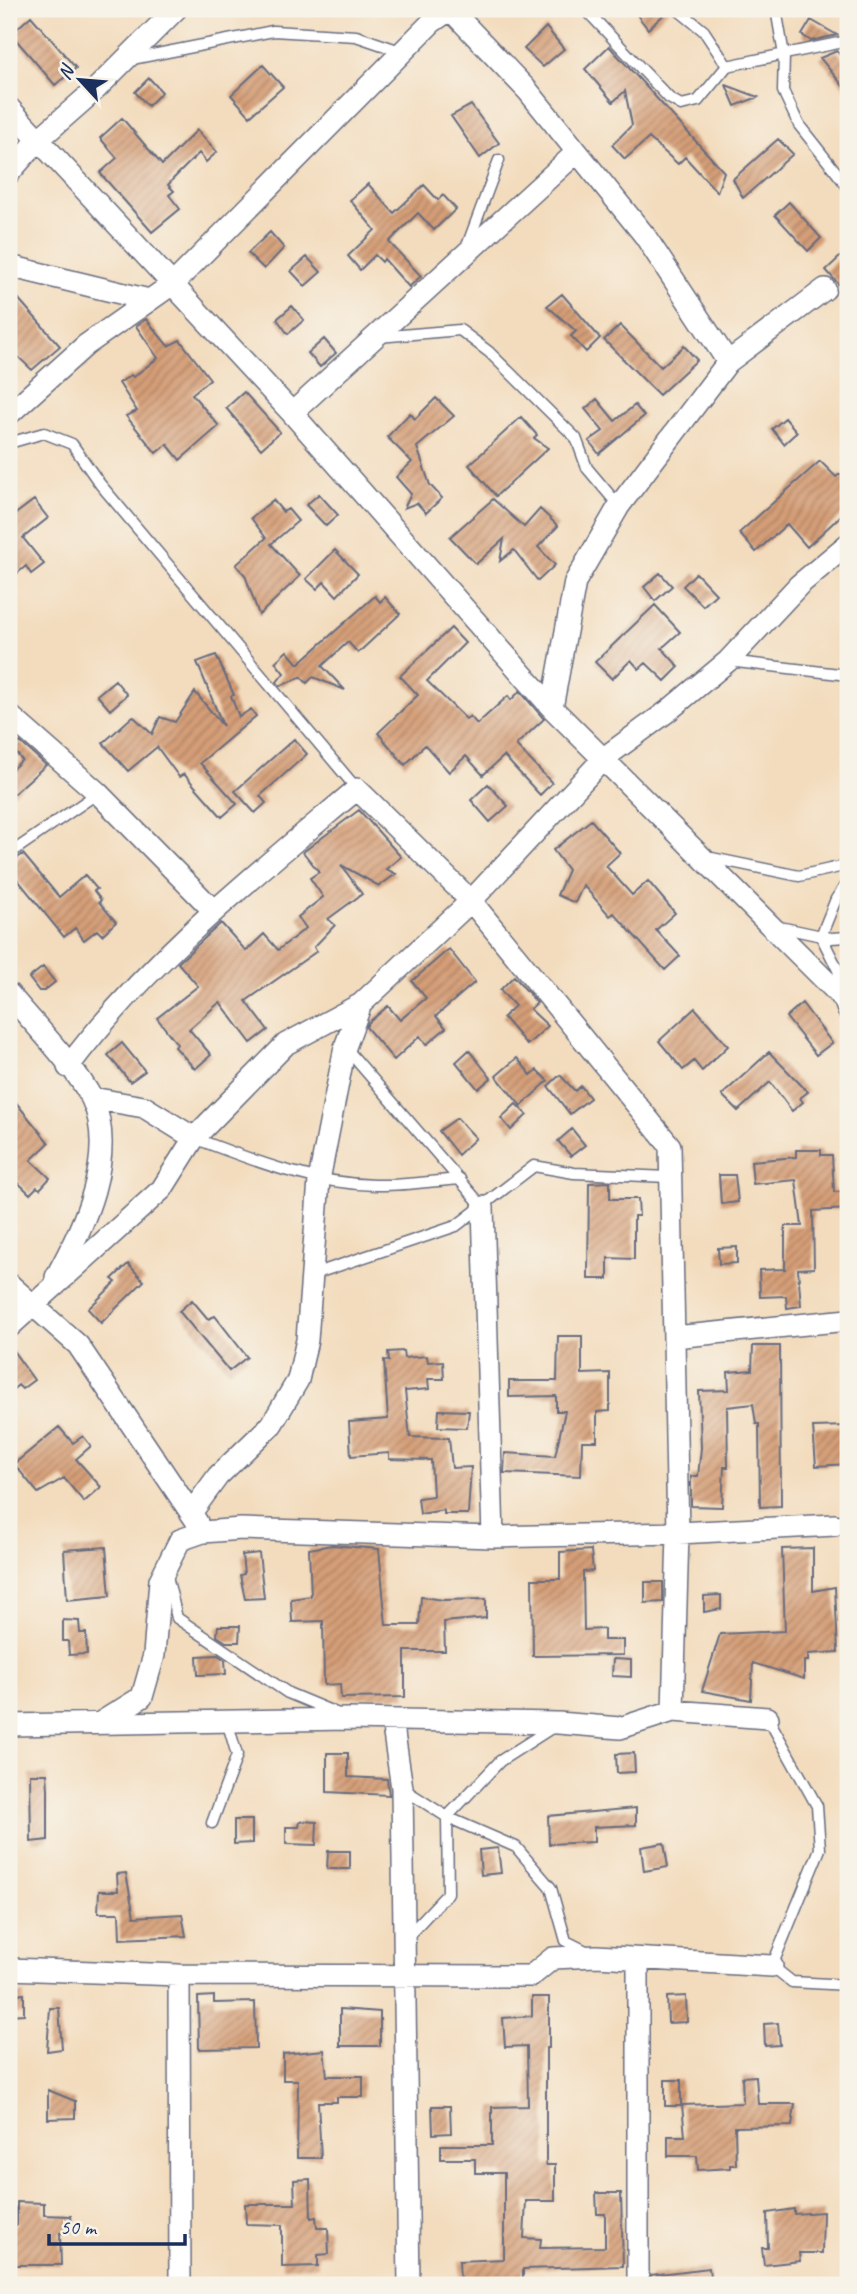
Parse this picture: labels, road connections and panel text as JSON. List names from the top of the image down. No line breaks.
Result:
{"scale_bar":"50 m","north":"top left"}
